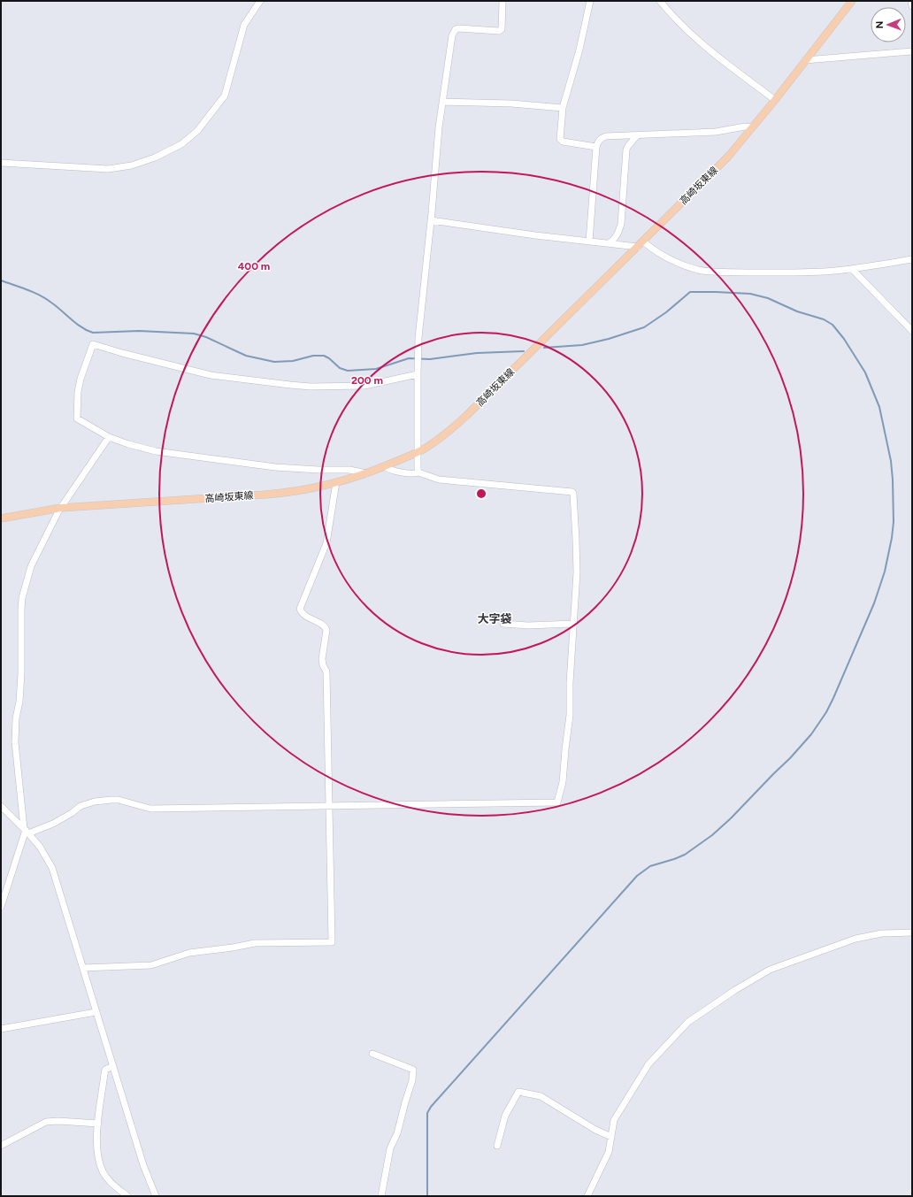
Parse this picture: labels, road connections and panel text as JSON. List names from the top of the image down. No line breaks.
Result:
{"streets":{"main road":["高崎坂東線"]},"districts":["大字袋"],"north":"left","rings":["400 m","200 m"]}
